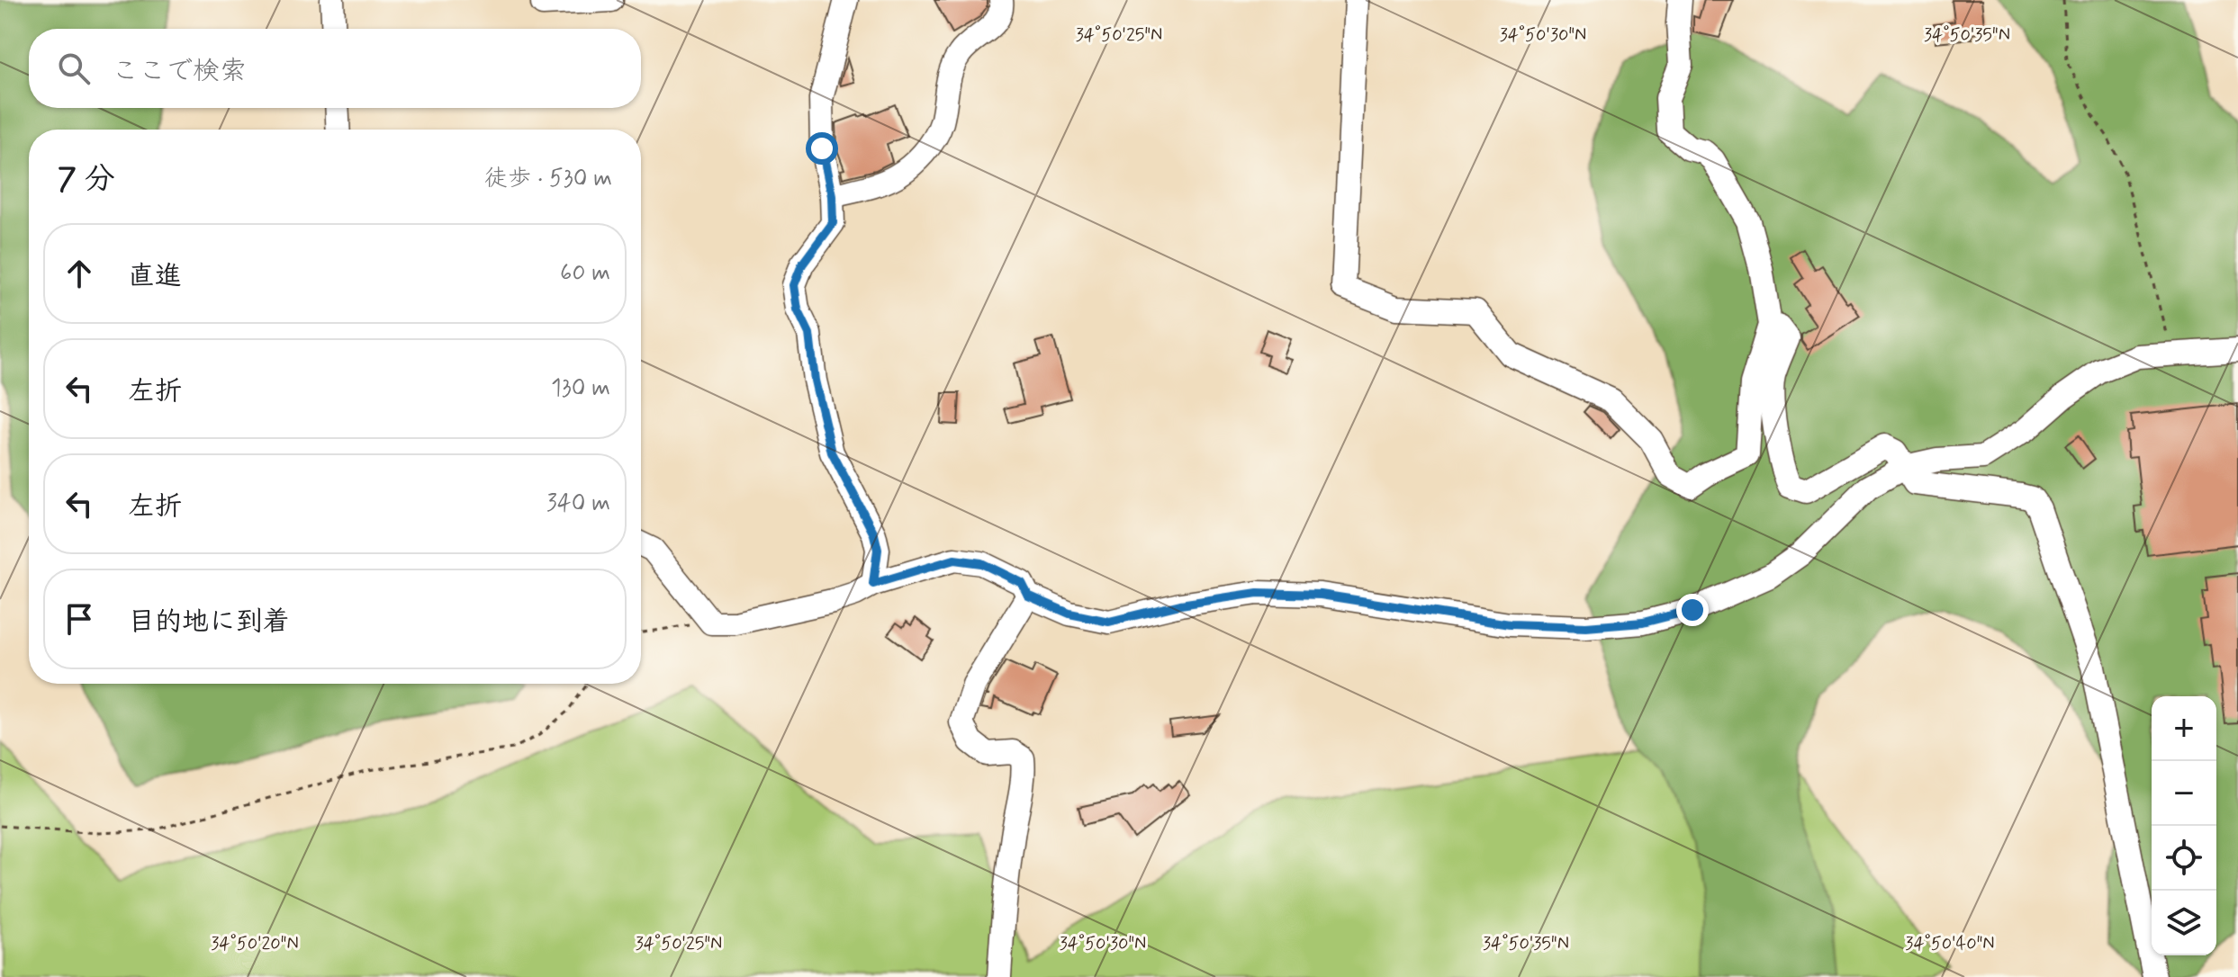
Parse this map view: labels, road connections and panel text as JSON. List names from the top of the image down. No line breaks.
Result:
{"page":{"search":"ここで検索","heading":["7 分","徒歩 · 530 m"],"list":[["直進","60 m"],["左折","130 m"],["左折","340 m"],"目的地に到着"],"map_buttons":["+","−"]},"coordinates":["34°50'25\"N","34°50'35\"N","34°50'30\"N","34°50'20\"N","34°50'40\"N"]}
